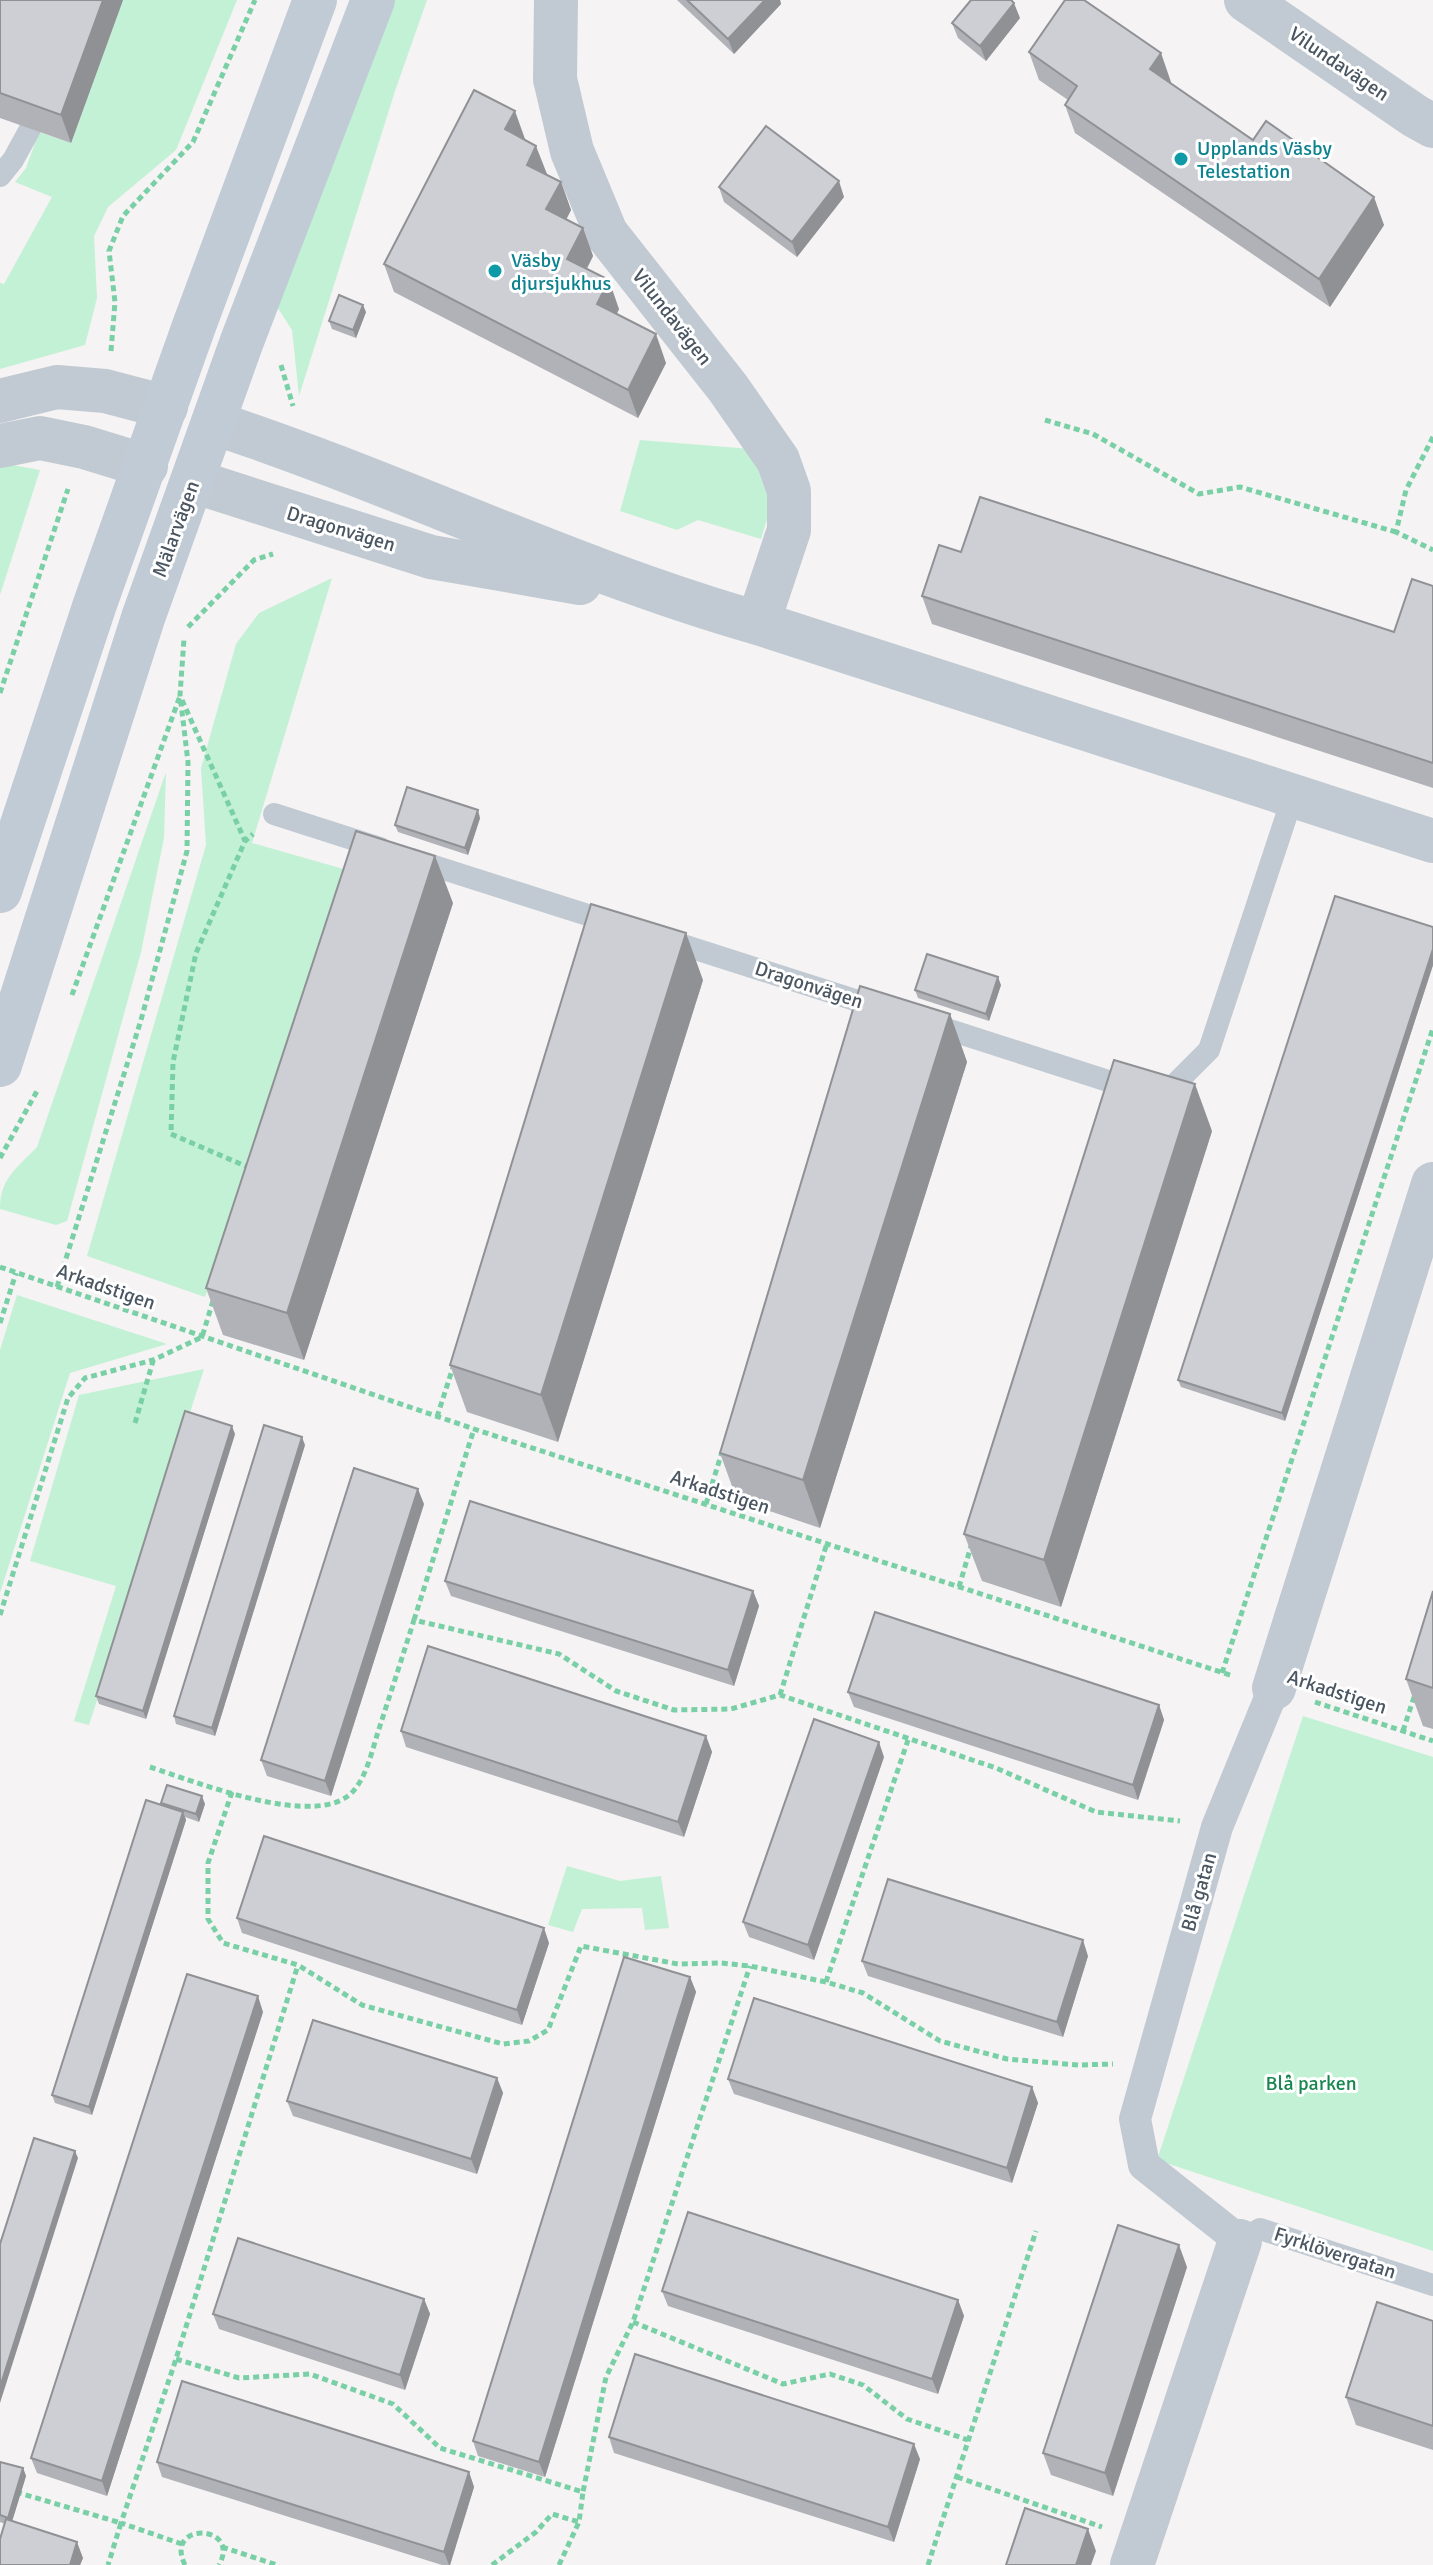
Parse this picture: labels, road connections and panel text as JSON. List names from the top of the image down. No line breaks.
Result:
{"streets":{"main road":["Mälarvägen"],"street":["Vilundavägen","Dragonvägen","Blå gatan"],"lane":["Fyrklövergatan"],"path":["Arkadstigen"]},"crossings":[["Vilundavägen","Dragonvägen"],["Mälarvägen","Dragonvägen"],["Arkadstigen","Blå gatan"],["Blå gatan","Fyrklövergatan"]],"parks":["Blå parken"],"places":["Upplands Väsby Telestation","Väsby djursjukhus"]}
